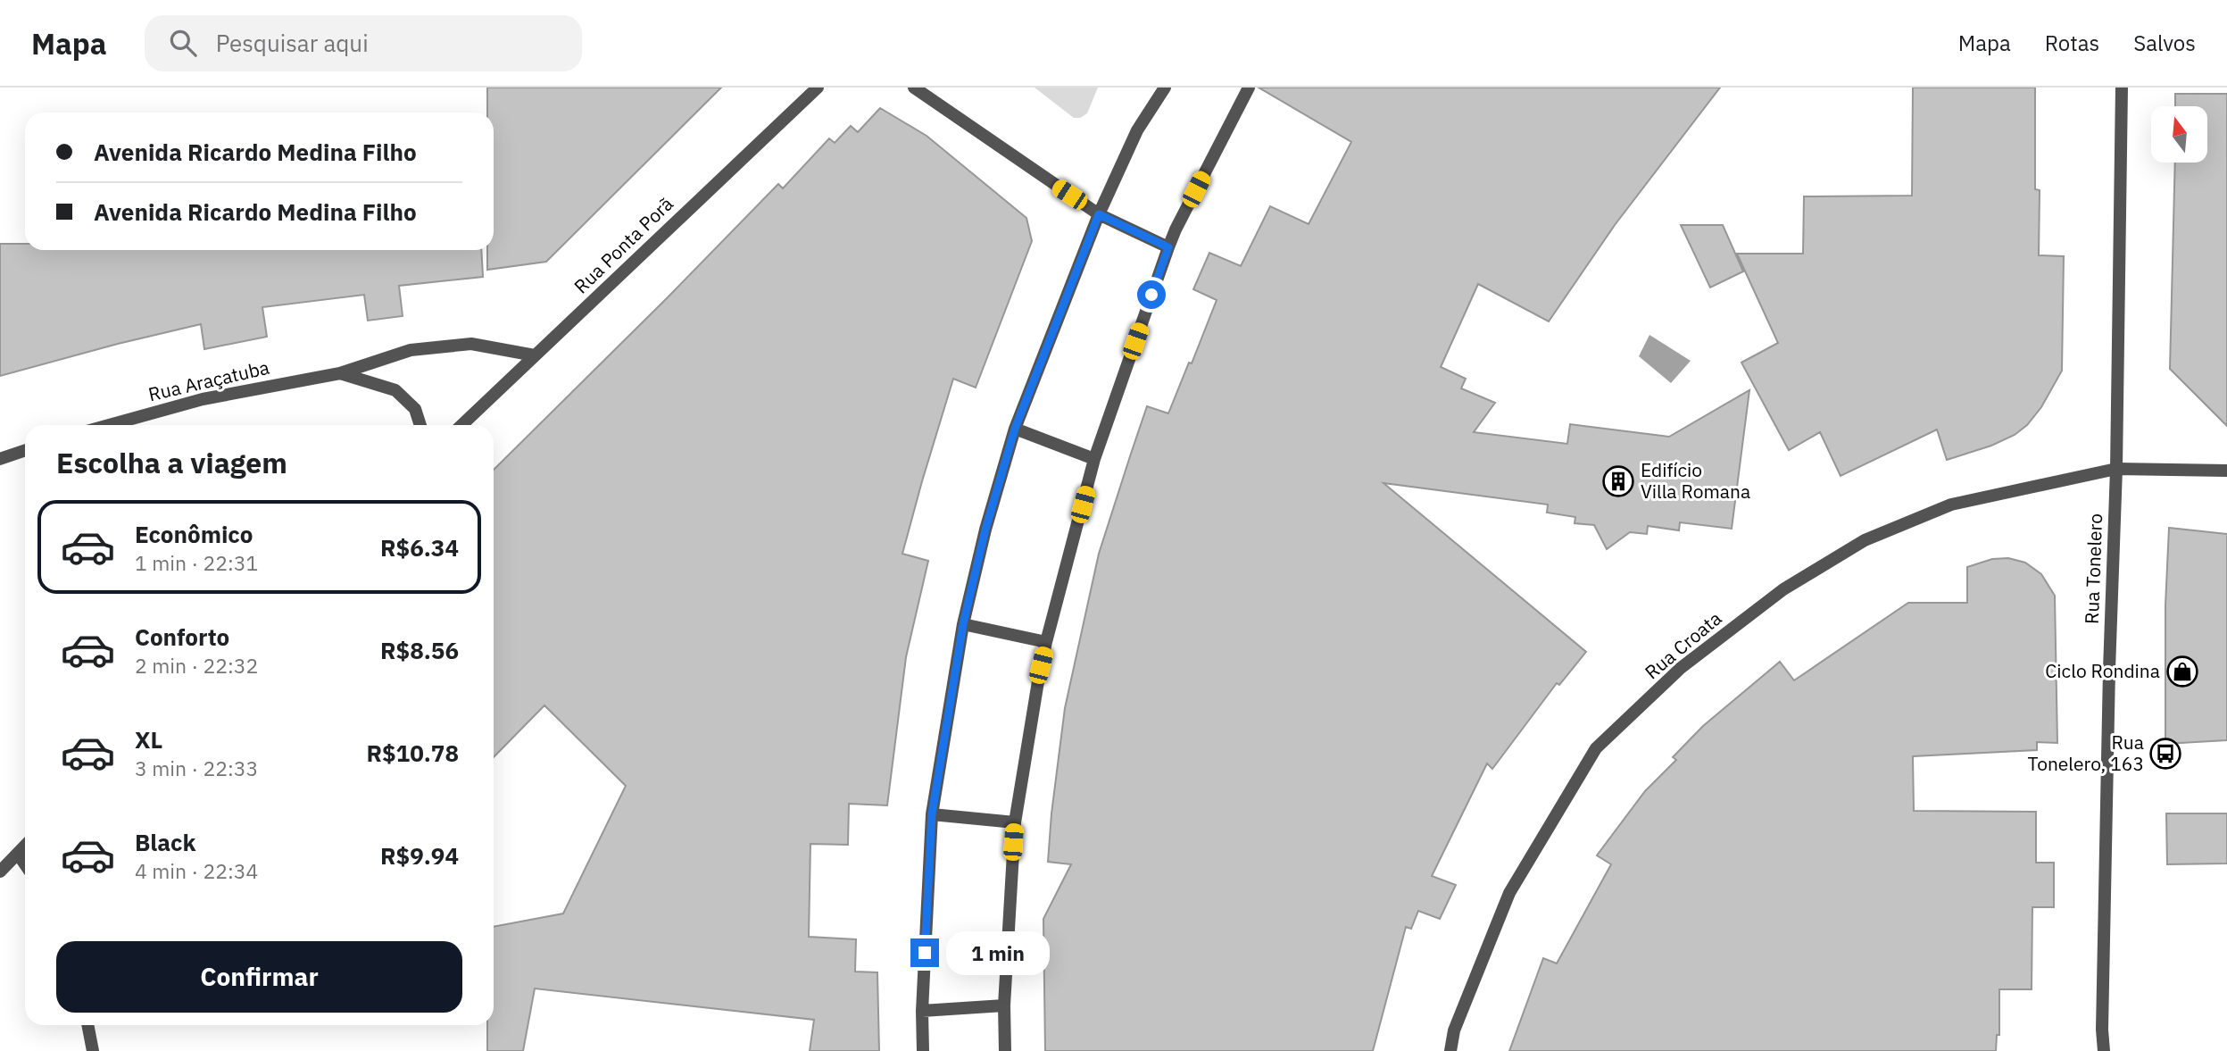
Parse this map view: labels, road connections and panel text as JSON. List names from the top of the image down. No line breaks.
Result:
{"streets":{"street":["Rua Ponta Porã","Rua Araçatuba","Rua Tonelero","Rua Croata"]},"crossings":[["Rua Ponta Porã","Rua Araçatuba"],["Rua Tonelero","Rua Croata"]],"places":{"building":["Edifício Villa Romana"],"shop":["Ciclo Rondina"],"bus stop":["Rua Tonelero, 163"]},"north":"top","page":{"header":"Mapa","search":"Pesquisar aqui","nav":["Mapa","Rotas","Salvos"],"banner":["Avenida Ricardo Medina Filho","Avenida Ricardo Medina Filho"],"heading":"Escolha a viagem","list":[{"name":"Econômico","note":"1 min · 22:31","value":"R$6.34"},{"name":"Conforto","note":"2 min · 22:32","value":"R$8.56"},{"name":"XL","note":"3 min · 22:33","value":"R$10.78"},{"name":"Black","note":"4 min · 22:34","value":"R$9.94"}],"buttons":"Confirmar","bubble":"1 min"}}
